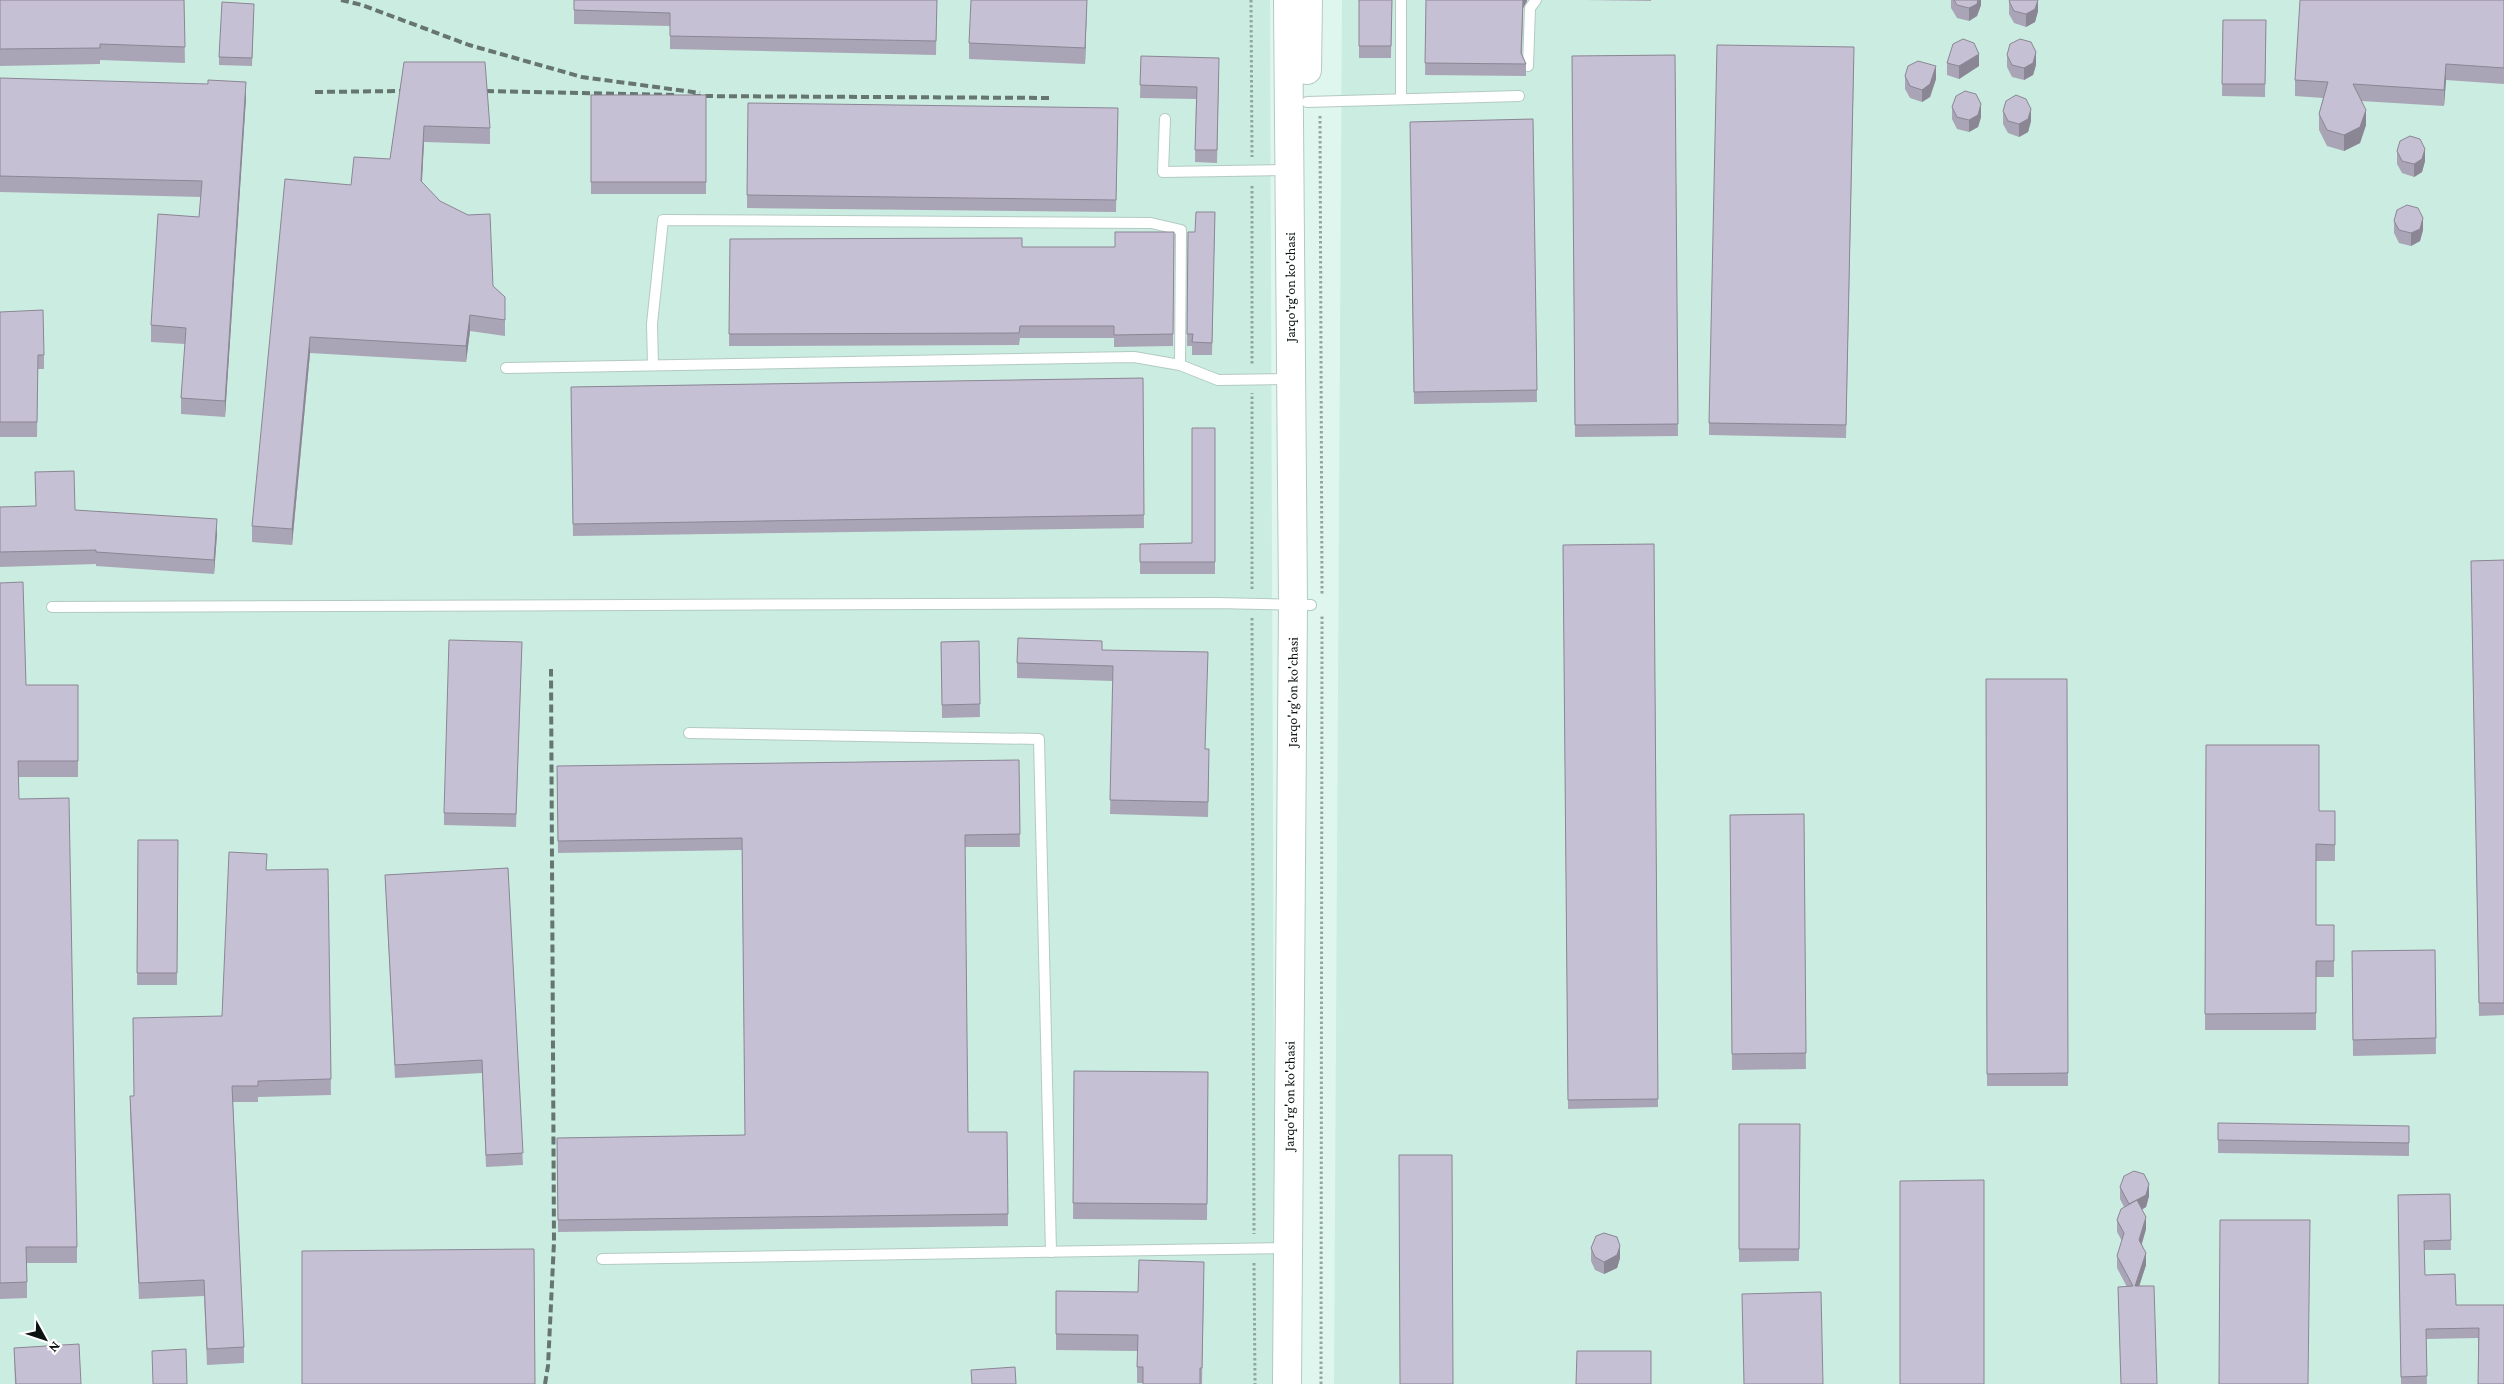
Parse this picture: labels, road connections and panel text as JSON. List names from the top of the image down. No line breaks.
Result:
{"streets":{"main road":["Jarqo'rg'on ko'chasi"]},"north":"bottom right"}
